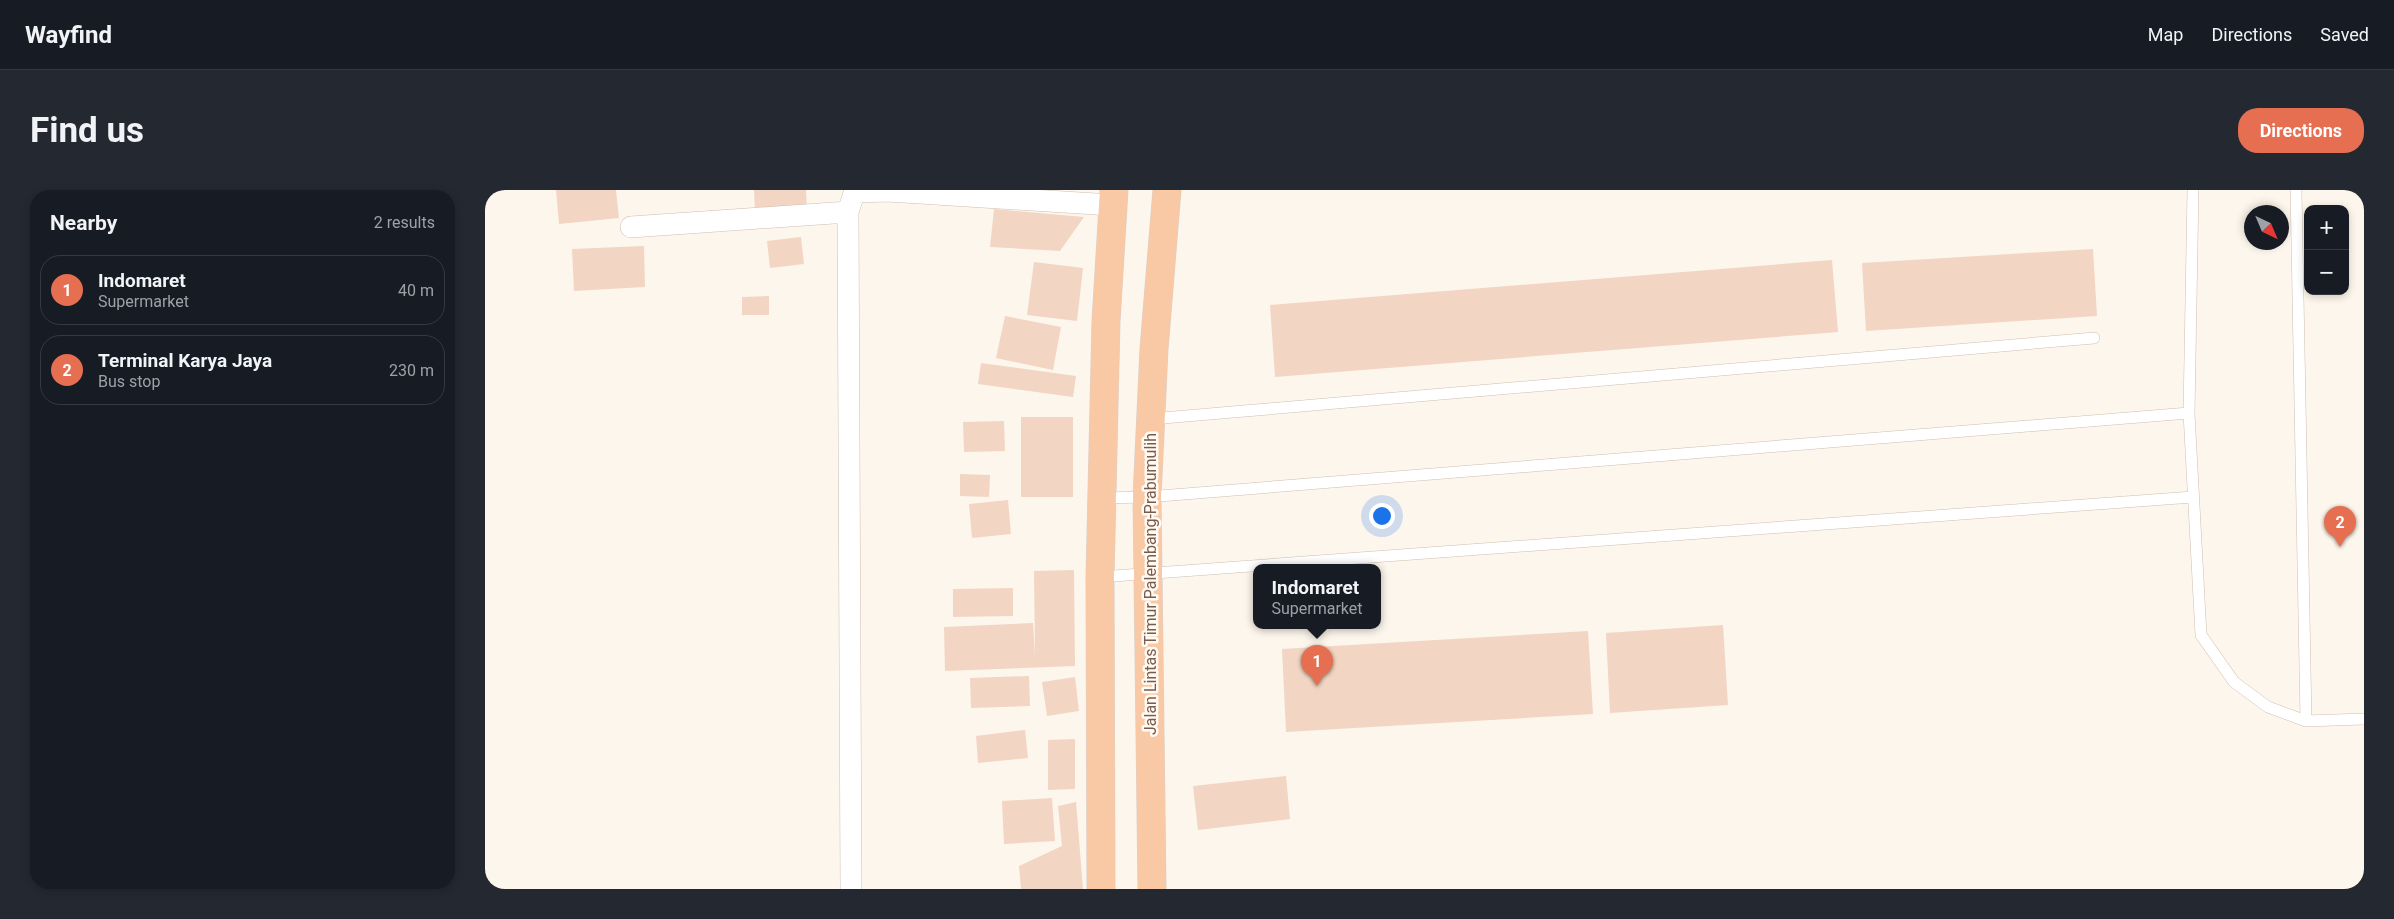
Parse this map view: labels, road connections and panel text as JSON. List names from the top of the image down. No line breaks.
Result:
{"streets":{"highway":["Jalan Lintas Timur Palembang-Prabumulih"]},"north":"bottom right","page":{"header":"Wayfind","nav":["Map","Directions","Saved"],"buttons":"Directions","title":"Find us","heading":["Nearby","2 results"],"map_buttons":["+","−"],"list":[{"mark":"1","name":"Indomaret","note":"Supermarket","value":"40 m"},{"mark":"2","name":"Terminal Karya Jaya","note":"Bus stop","value":"230 m"}],"pins":["2","1"],"popup":["Indomaret","Supermarket"]}}
